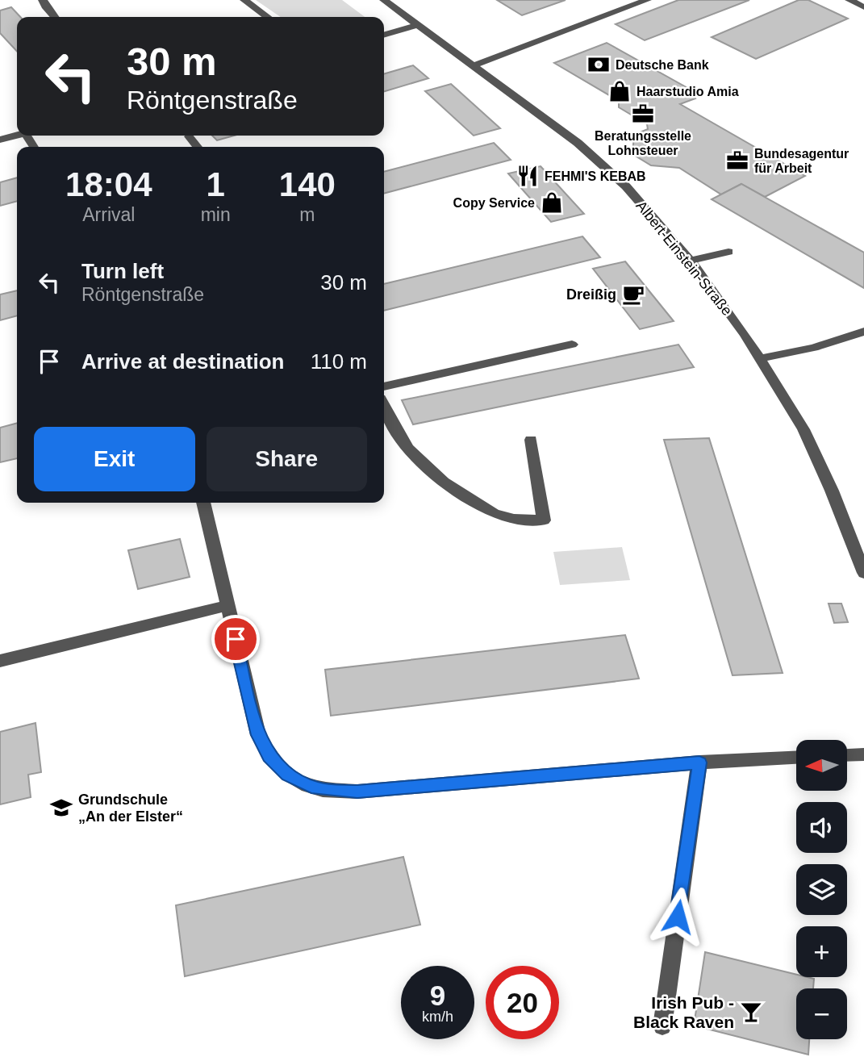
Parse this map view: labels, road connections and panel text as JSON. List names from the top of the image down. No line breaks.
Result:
{"streets":{"street":["Albert-Einstein-Straße"]},"places":{"bank":["Deutsche Bank"],"shop":["Haarstudio Amia","Copy Service"],"office":["Beratungsstelle Lohnsteuer","Bundesagentur für Arbeit"],"restaurant":["FEHMI'S KEBAB"],"cafe":["Dreißig"],"school or university":["Grundschule „An der Elster“"],"bar":["Irish Pub - Black Raven"]},"north":"left","page":{"turn":["30 m","Röntgenstraße"],"eta":["18:04","Arrival","1","min","140","m"],"list":[{"name":"Turn left","note":"Röntgenstraße","value":"30 m"},{"name":"Arrive at destination","value":"110 m"}],"buttons":["Exit","Share"],"map_buttons":["+","−"],"speed":"9 km/h","limit":"20"}}
